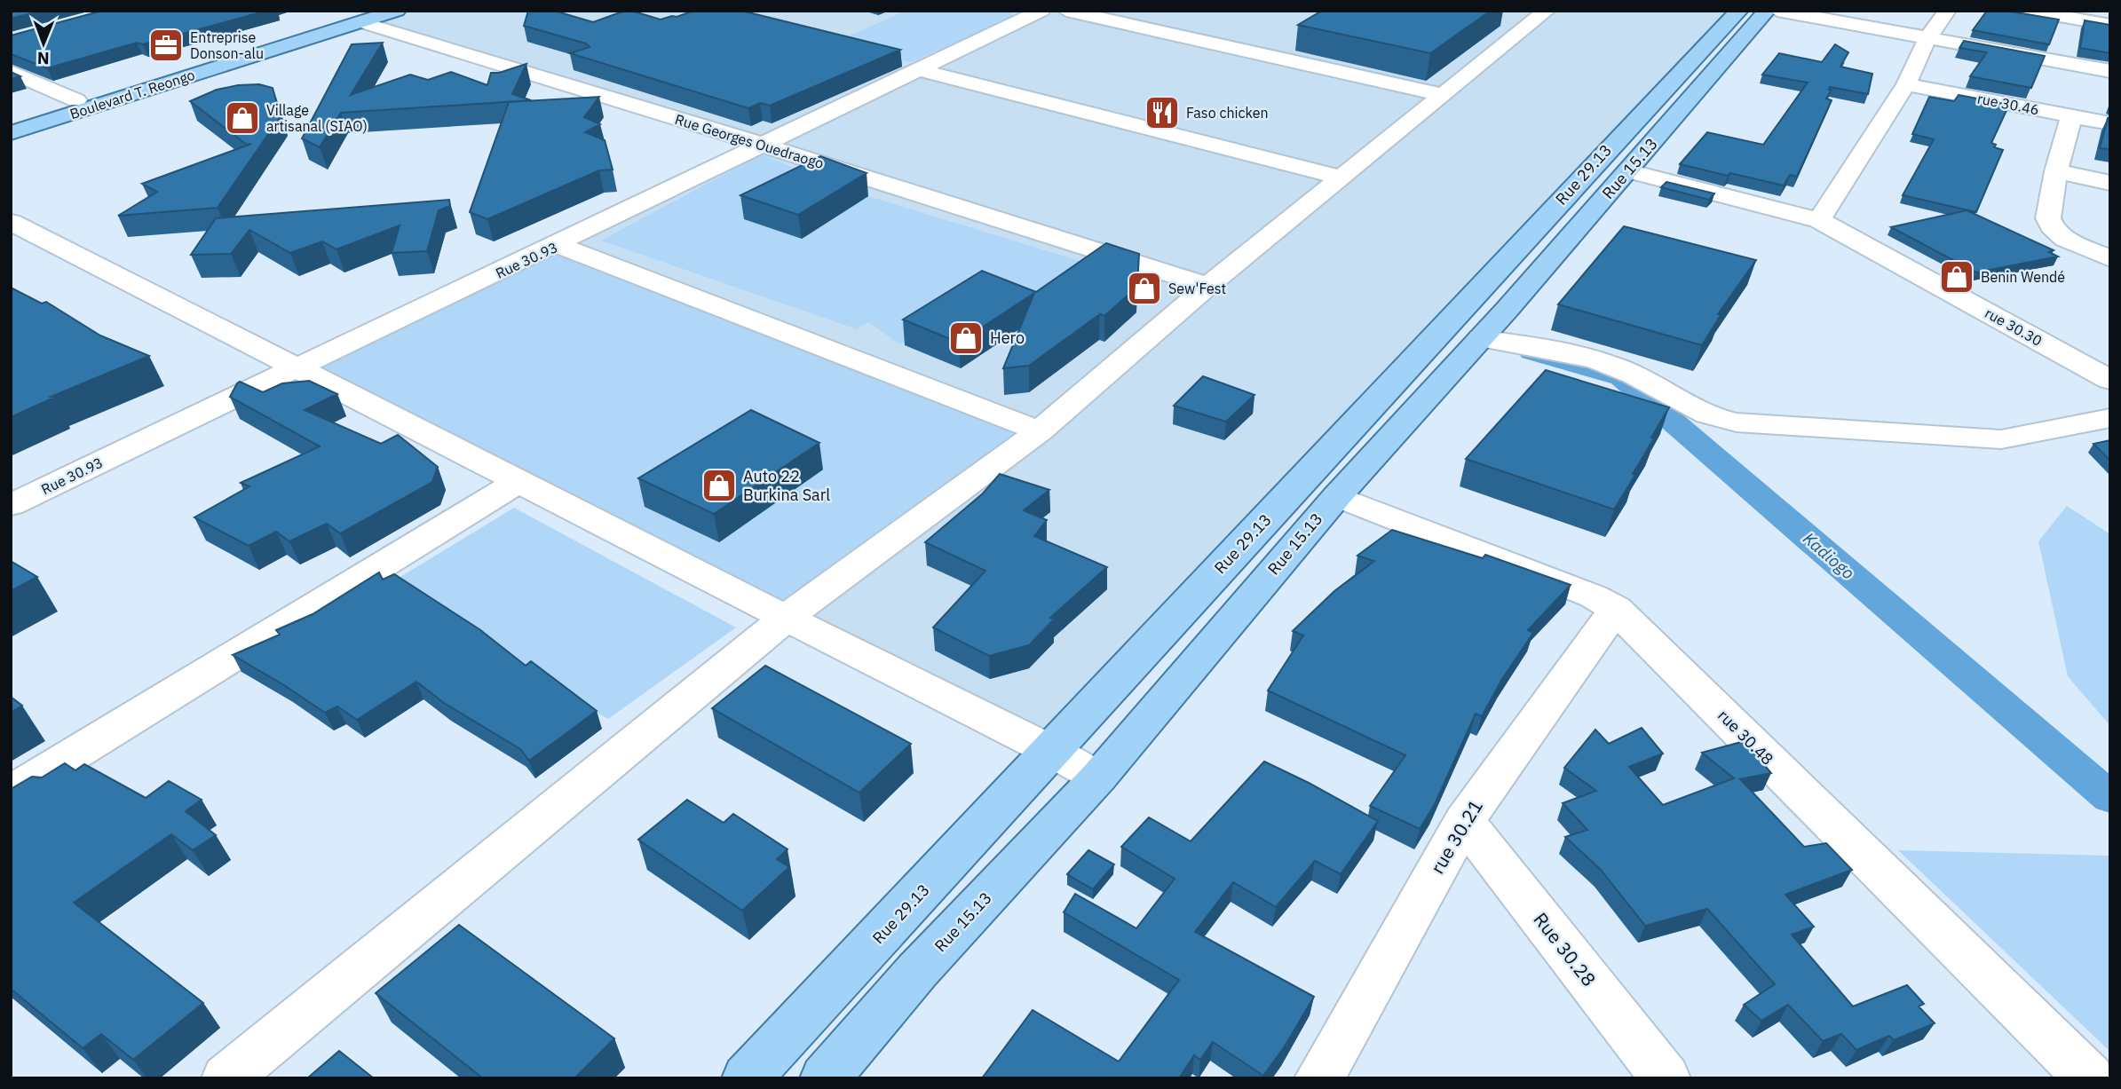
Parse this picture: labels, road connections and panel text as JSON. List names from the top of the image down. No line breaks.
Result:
{"streets":{"main road":["Boulevard T. Reongo","Rue 15.13","Rue 29.13"],"street":["rue 30.46","Rue Georges Ouedraogo","Rue 30.93","rue 30.30","rue 30.48","rue 30.21","Rue 30.28"]},"crossings":[["Boulevard T. Reongo","Rue Georges Ouedraogo"],["Rue Georges Ouedraogo","Rue 30.93"],["Rue 15.13","rue 30.30"],["Rue 15.13","rue 30.48"],["rue 30.48","rue 30.21"],["rue 30.21","Rue 30.28"]],"water":["Kadiogo"],"places":{"office":["Entreprise Donson-alu"],"restaurant":["Faso chicken"],"shop":["Village artisanal (SIAO)","Benin Wendé","Sew'Fest","Hero","Auto 22 Burkina Sarl"]},"north":"bottom"}
